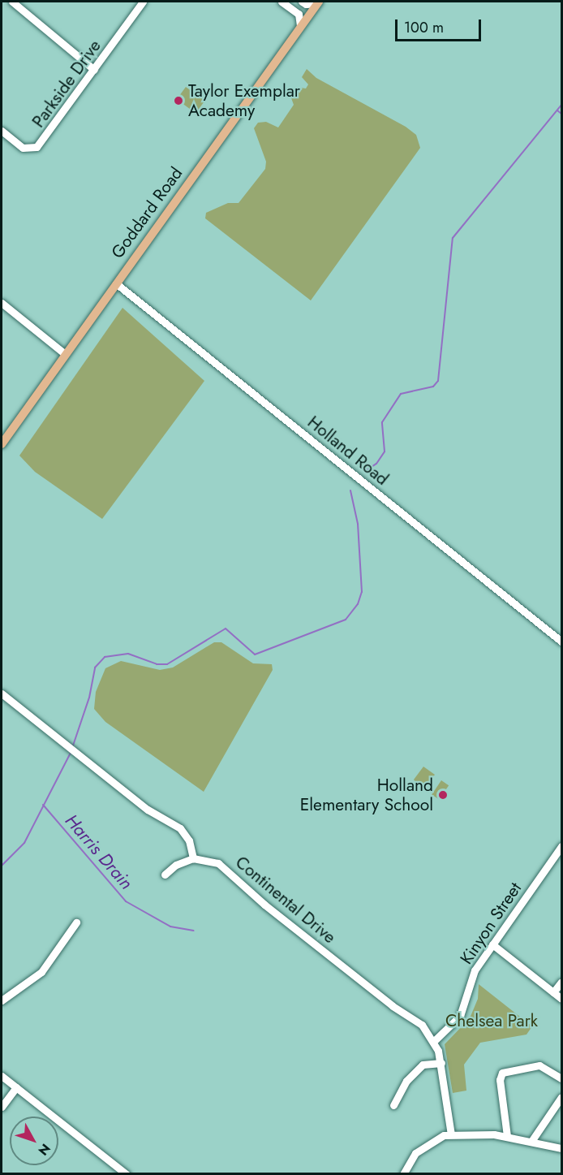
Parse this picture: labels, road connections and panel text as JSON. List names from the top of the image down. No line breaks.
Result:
{"streets":{"main road":["Goddard Road"],"street":["Parkside Drive","Holland Road","Continental Drive","Kinyon Street"]},"crossings":[["Goddard Road","Holland Road"],["Continental Drive","Kinyon Street"]],"water":["Harris Drain"],"parks":["Chelsea Park"],"places":["Taylor Exemplar Academy","Holland Elementary School"],"scale_bar":"100 m","north":"bottom right"}
